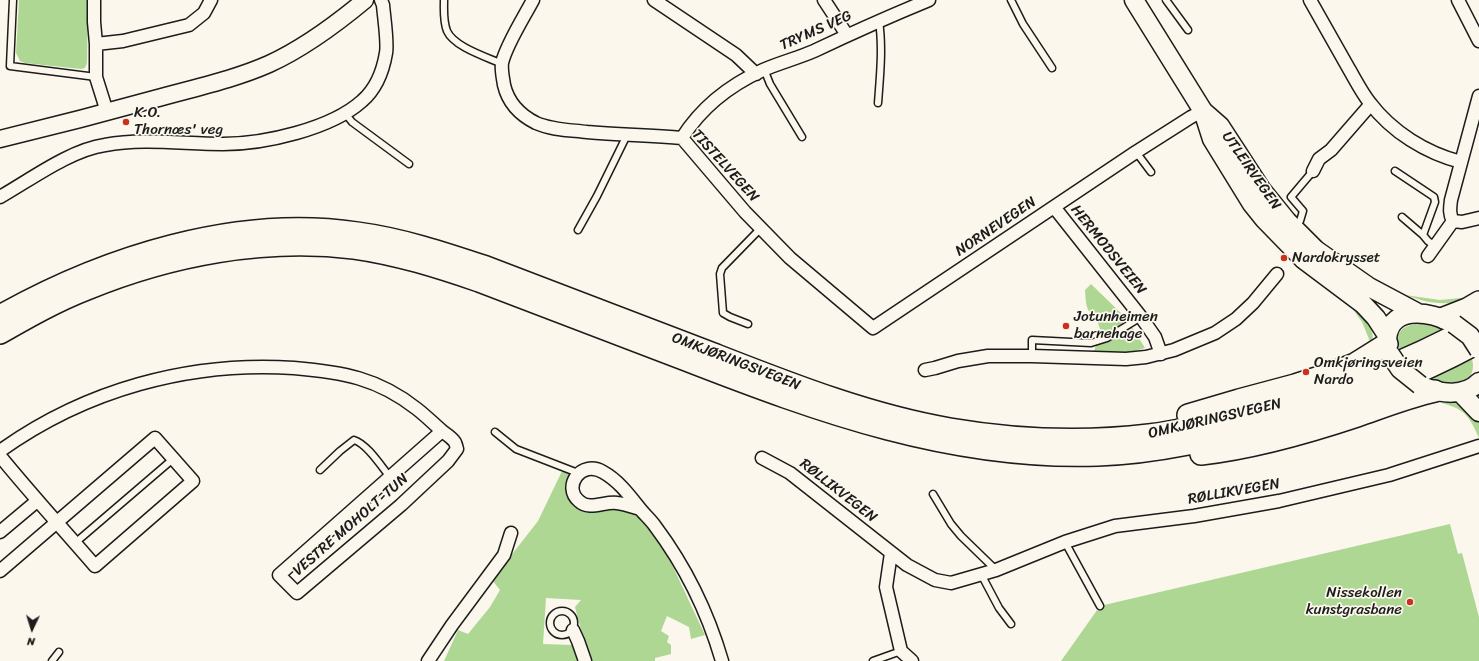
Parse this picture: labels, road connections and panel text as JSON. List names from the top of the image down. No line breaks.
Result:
{"streets":{"highway":["OMKJØRINGSVEGEN"],"main road":["UTLEIRVEGEN"],"street":["TRYMS VEG","TISTELVEGEN","NORNEVEGEN","HERMODSVEIEN","RØLLIKVEGEN","VESTRE MOHOLT-TUN"]},"crossings":[["TRYMS VEG","TISTELVEGEN"],["TISTELVEGEN","NORNEVEGEN"],["UTLEIRVEGEN","NORNEVEGEN"],["NORNEVEGEN","HERMODSVEIEN"]],"places":["K.O. Thornæs' veg","Nardokrysset","Jotunheimen barnehage","Omkjøringsveien Nardo","Nissekollen kunstgrasbane"],"north":"bottom"}
